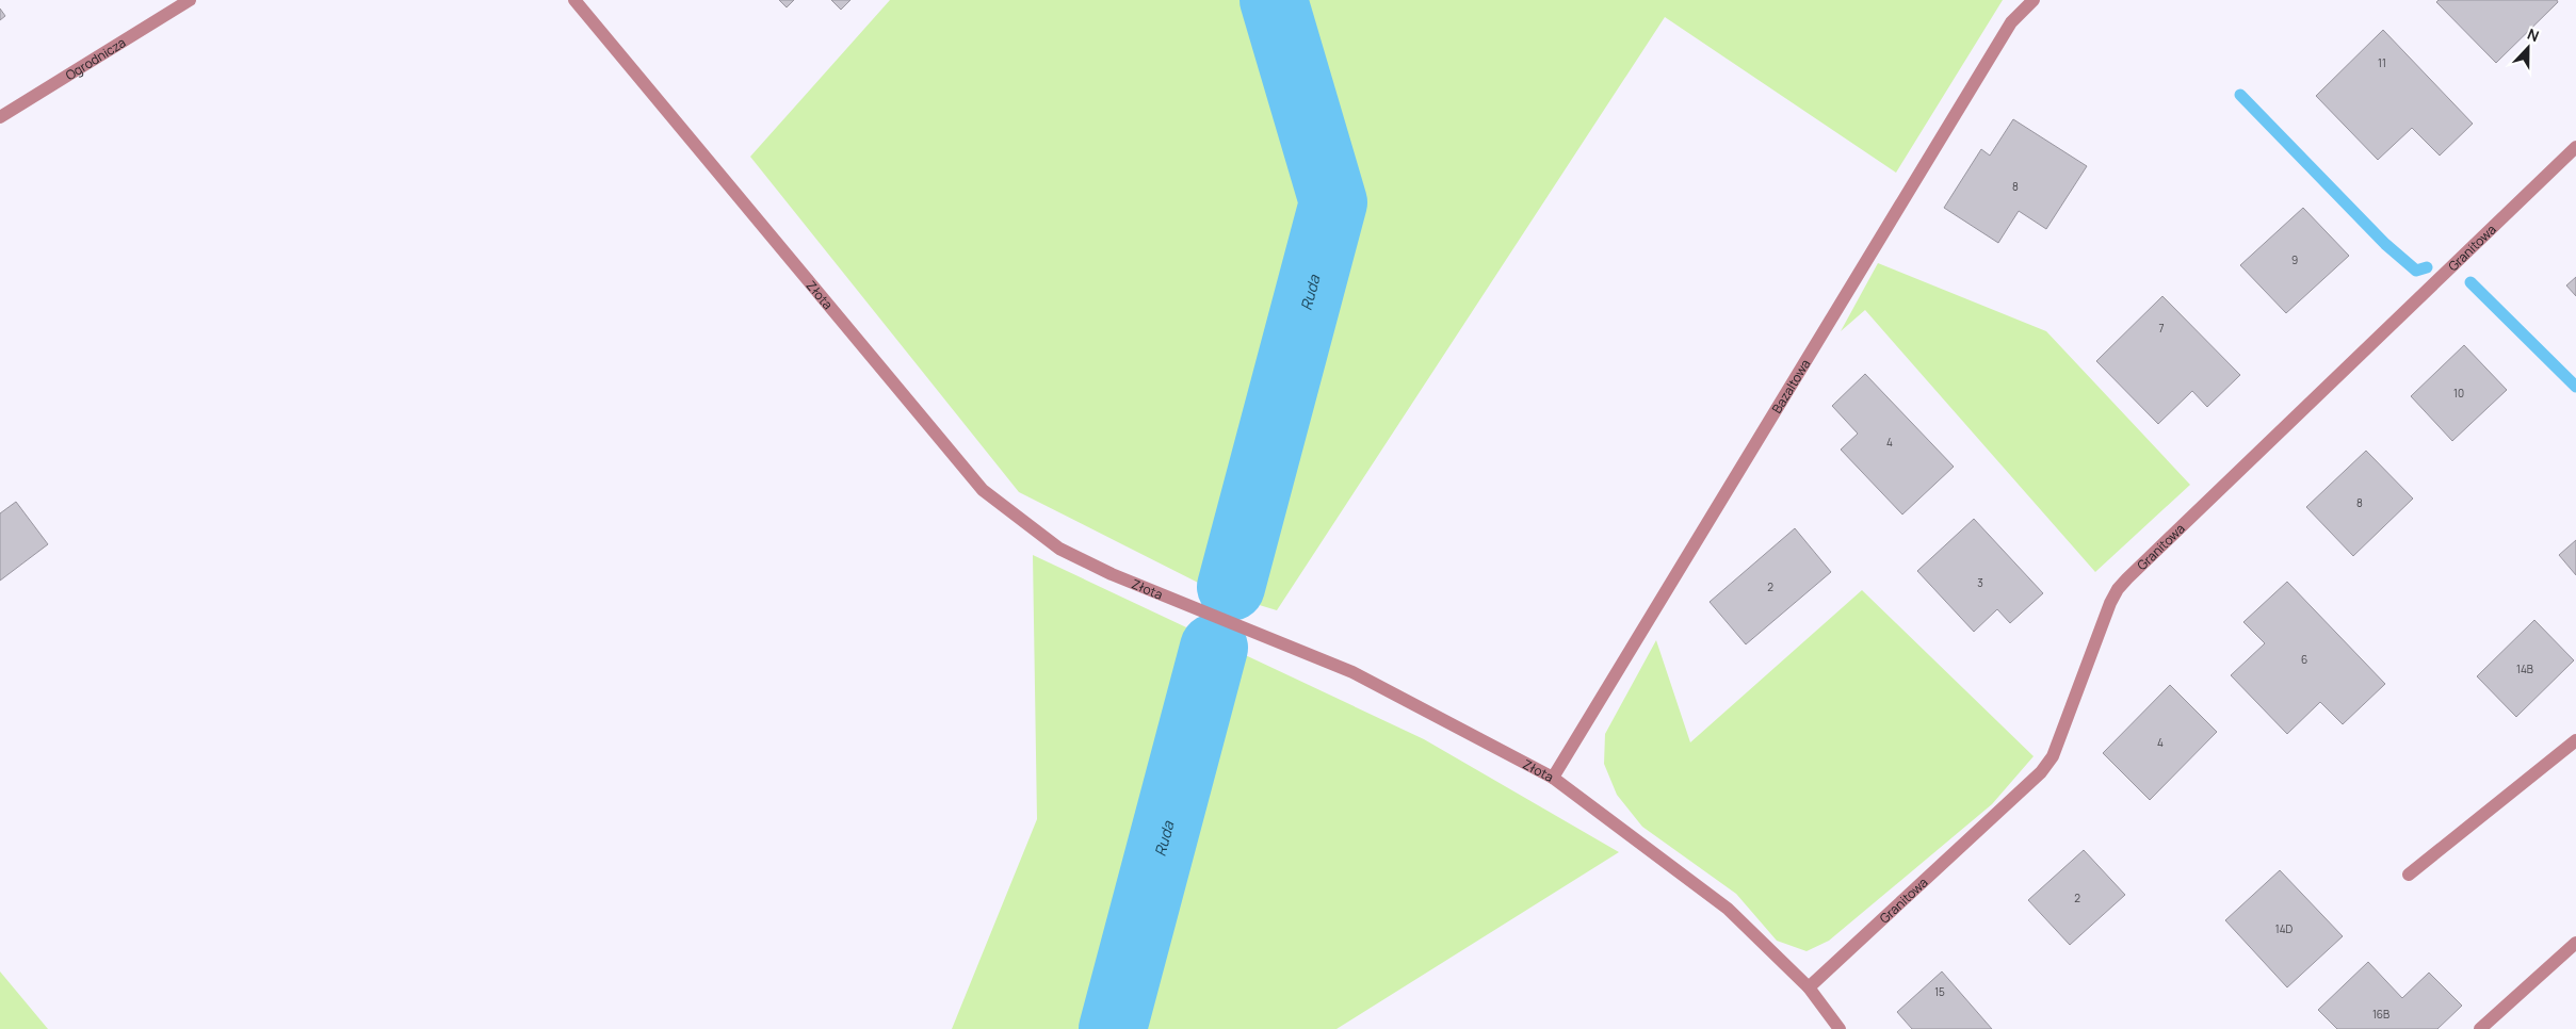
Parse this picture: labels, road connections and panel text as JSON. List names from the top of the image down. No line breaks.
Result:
{"streets":{"street":["Ogrodnicza","Granitowa","Złota","Bazaltowa"]},"crossings":[["Granitowa","Złota"],["Złota","Bazaltowa"]],"water":["Ruda"],"house_numbers":["11","8","9","7","10","4","8","3","2","6","14B","4","2","14D","15","16B"],"north":"top"}
